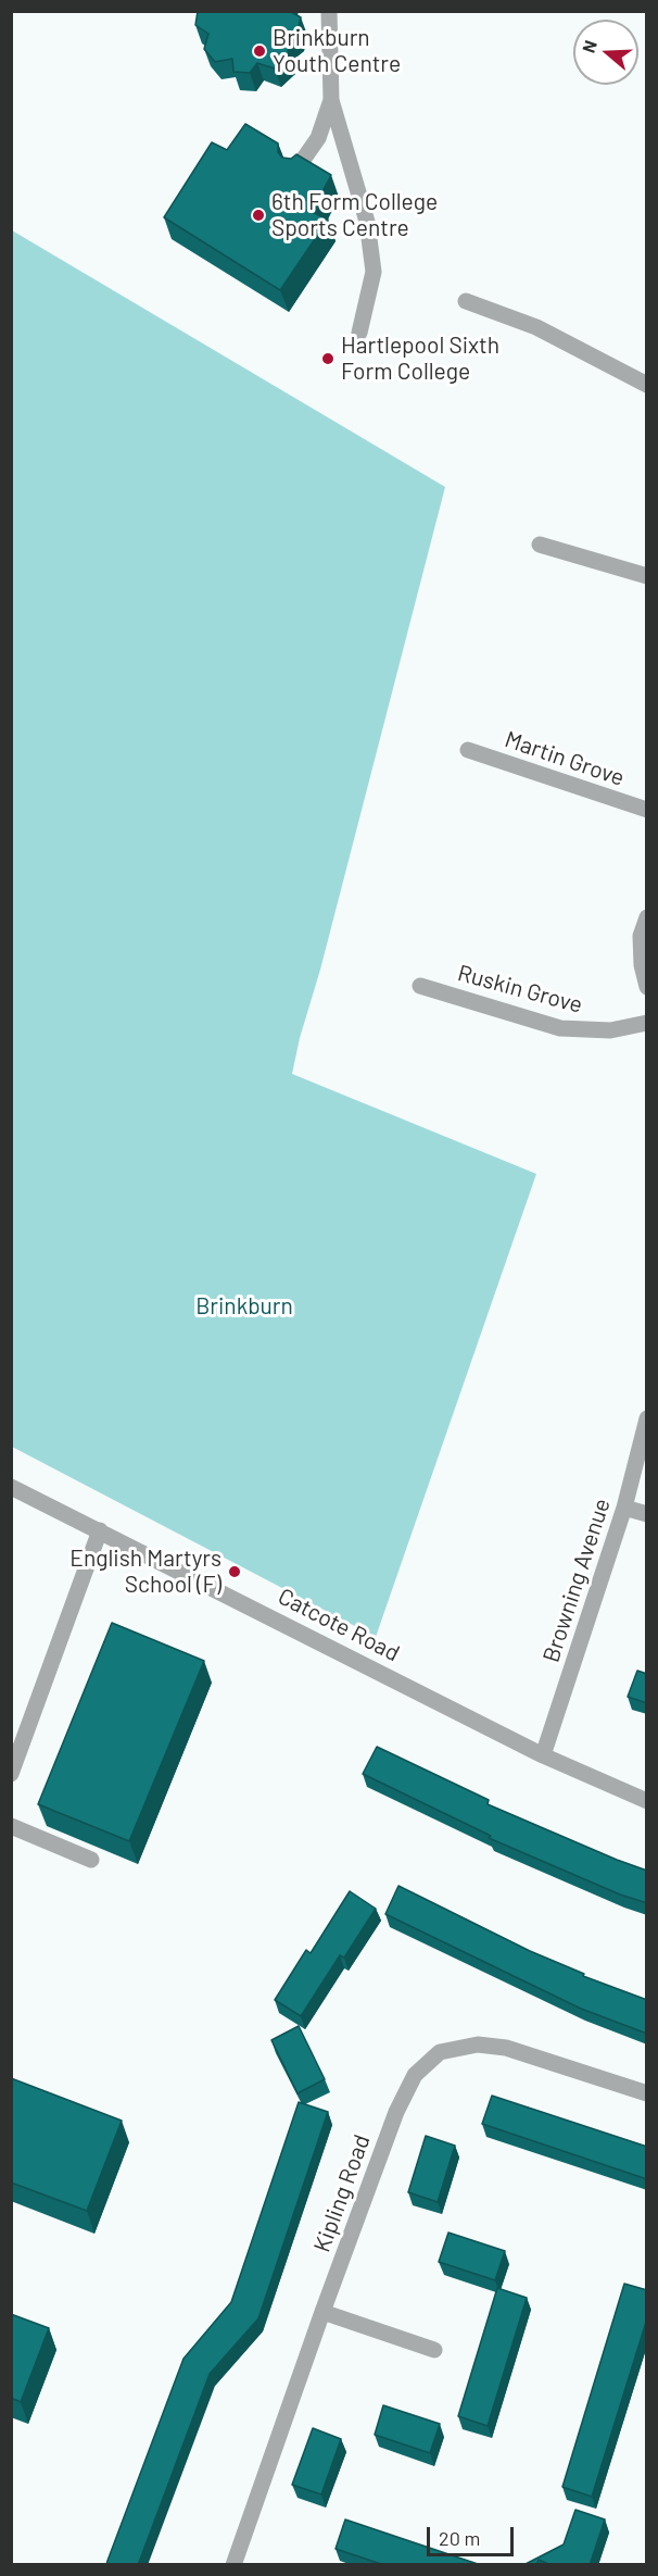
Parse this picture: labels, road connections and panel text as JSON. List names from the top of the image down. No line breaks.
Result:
{"streets":{"street":["Martin Grove","Ruskin Grove","Browning Avenue","Catcote Road","Kipling Road"]},"crossings":[["Browning Avenue","Catcote Road"]],"parks":["Brinkburn"],"places":["Brinkburn Youth Centre","6th Form College Sports Centre","Hartlepool Sixth Form College","English Martyrs School (F)"],"scale_bar":"20 m","north":"left"}
